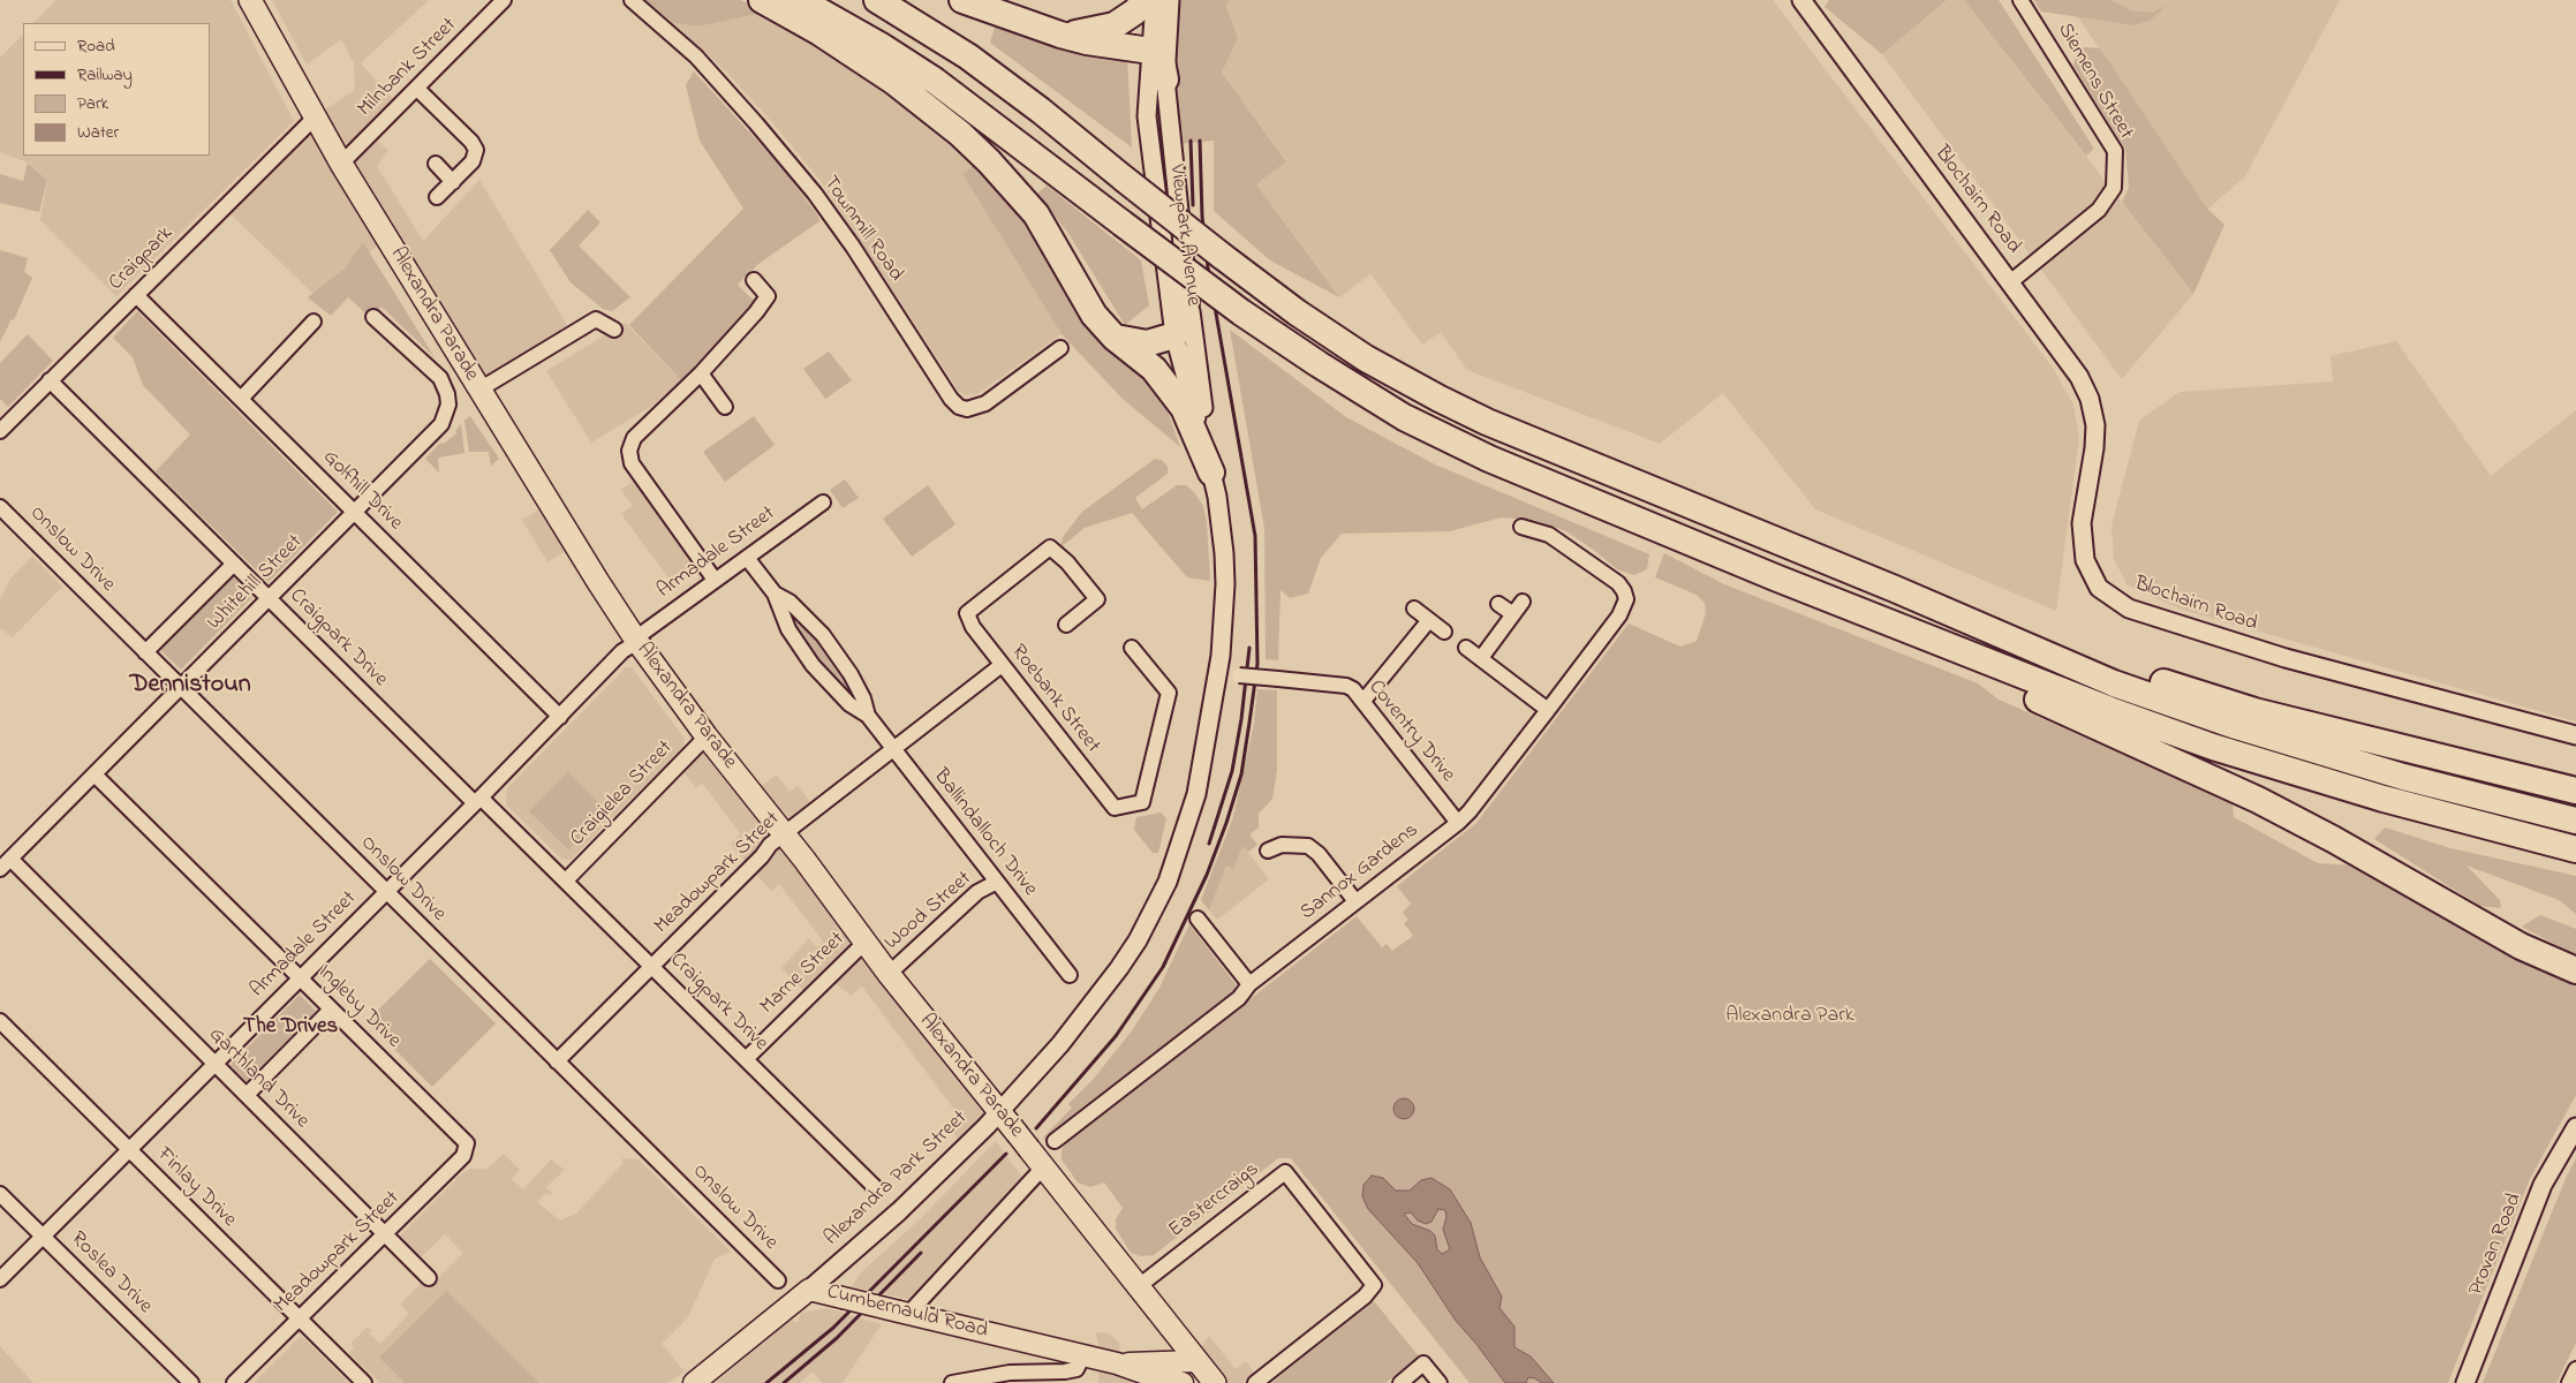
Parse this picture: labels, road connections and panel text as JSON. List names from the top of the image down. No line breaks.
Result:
{"streets":{"main road":["Alexandra Parade","Cumbernauld Road"],"street":["Milnbank Street","Siemens Street","Blochairn Road","Townmill Road","Viewpark Avenue","Craigpark","Golfhill Drive","Onslow Drive","Armadale Street","Whitehill Street","Craigpark Drive","Roebank Street","Coventry Drive","Craigielea Street","Ballindalloch Drive","Sannox Gardens","Meadowpark Street","Wood Street","Marne Street","Ingleby Drive","Garthland Drive","Alexandra Park Street","Finlay Drive","Eastercraigs","Provan Road","Roslea Drive"]},"crossings":[["Milnbank Street","Alexandra Parade"],["Siemens Street","Blochairn Road"],["Viewpark Avenue","Coventry Drive"],["Viewpark Avenue","Alexandra Park Street"],["Craigpark","Alexandra Parade"],["Craigpark","Golfhill Drive"],["Craigpark","Craigpark Drive"],["Alexandra Parade","Armadale Street"],["Alexandra Parade","Craigielea Street"],["Alexandra Parade","Meadowpark Street"],["Alexandra Parade","Wood Street"],["Alexandra Parade","Marne Street"],["Alexandra Parade","Alexandra Park Street"],["Alexandra Parade","Eastercraigs"],["Alexandra Parade","Cumbernauld Road"],["Golfhill Drive","Armadale Street"],["Golfhill Drive","Whitehill Street"],["Onslow Drive","Armadale Street"],["Onslow Drive","Whitehill Street"],["Onslow Drive","Meadowpark Street"],["Armadale Street","Craigpark Drive"],["Armadale Street","Ballindalloch Drive"],["Armadale Street","Ingleby Drive"],["Armadale Street","Garthland Drive"],["Armadale Street","Finlay Drive"],["Armadale Street","Roslea Drive"],["Whitehill Street","Craigpark Drive"],["Whitehill Street","Ingleby Drive"],["Whitehill Street","Garthland Drive"],["Craigpark Drive","Craigielea Street"],["Craigpark Drive","Meadowpark Street"],["Craigpark Drive","Marne Street"],["Roebank Street","Meadowpark Street"],["Coventry Drive","Sannox Gardens"],["Coventry Drive","Alexandra Park Street"],["Ballindalloch Drive","Meadowpark Street"],["Ballindalloch Drive","Wood Street"],["Meadowpark Street","Ingleby Drive"],["Meadowpark Street","Garthland Drive"],["Meadowpark Street","Finlay Drive"],["Alexandra Park Street","Cumbernauld Road"]],"districts":["Dennistoun","The Drives"],"parks":["Alexandra Park"],"legend":["Road","Railway","Park","Water"]}
